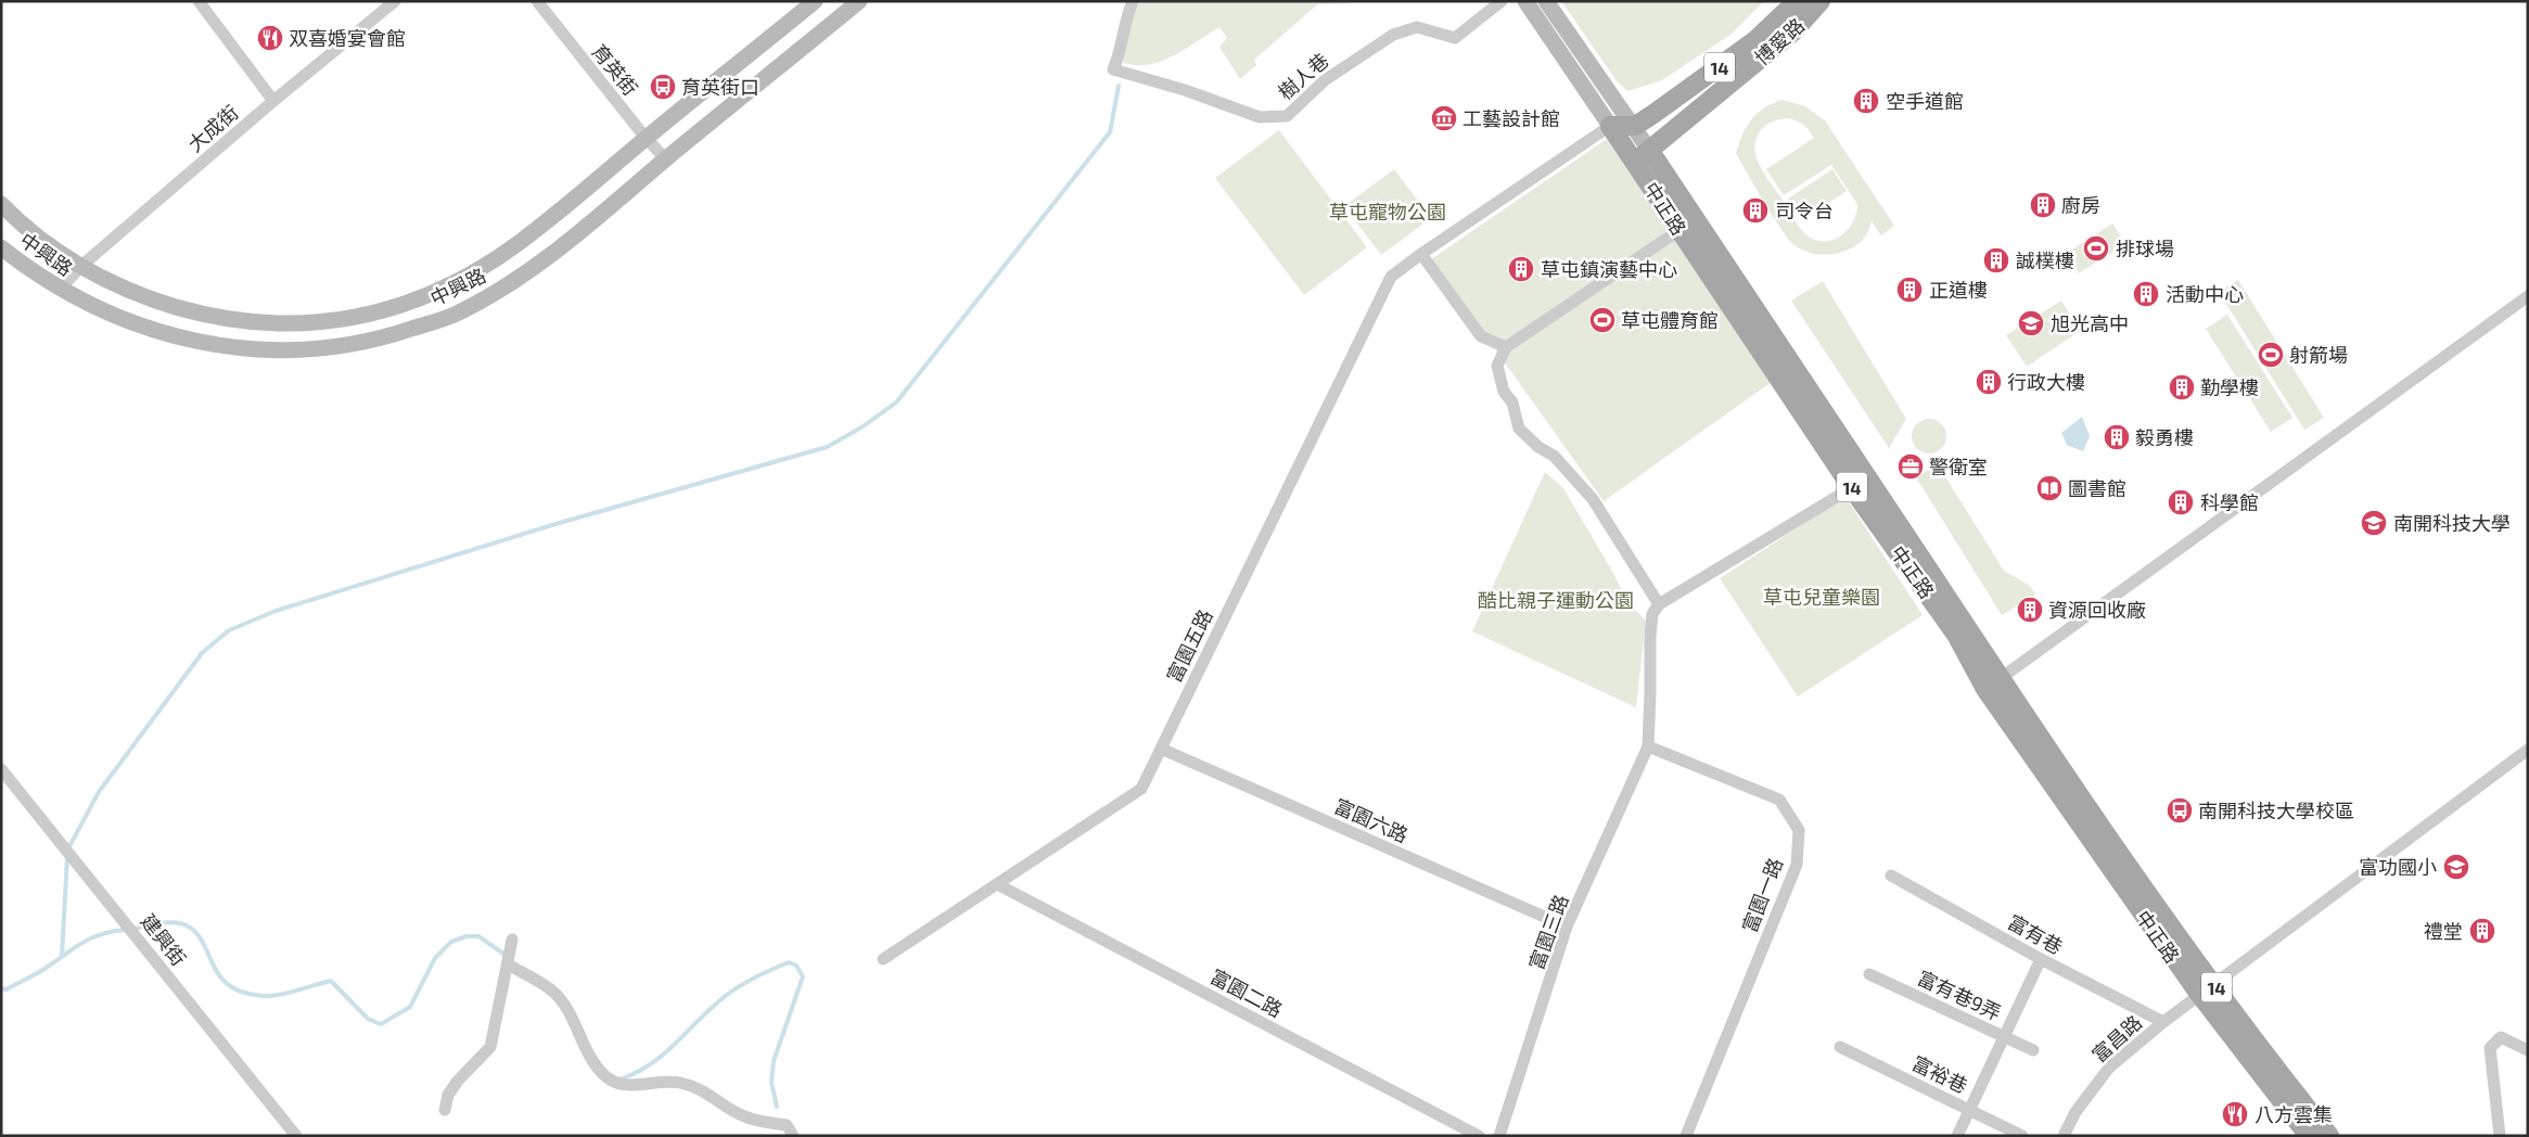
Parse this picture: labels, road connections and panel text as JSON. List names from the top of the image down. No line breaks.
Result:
{"streets":{"main road":["博愛路","14","中正路"],"street":["育英街","樹人巷","大成街","中興路","富園五路","富園六路","富園一路","富園三路","富有巷","建興街","富園二路","富有巷9弄","富昌路","富裕巷"]},"crossings":[["博愛路","中正路"],["育英街","中興路"],["大成街","中興路"],["中正路","富園五路"],["中正路","富昌路"],["富園五路","富園六路"],["富園五路","富園二路"],["富園六路","富園三路"],["富園一路","富園三路"],["富有巷","富昌路"]],"parks":["草屯寵物公園","草屯兒童樂園","酷比親子運動公園"],"places":{"restaurant":["双喜婚宴會館","八方雲集"],"bus stop":["育英街口","南開科技大學校區"],"building":["空手道館","廚房","司令台","誠樸樓","草屯鎮演藝中心","正道樓","活動中心","行政大樓","勤學樓","毅勇樓","科學館","資源回收廠","禮堂"],"museum":["工藝設計館"],"sports":["排球場","草屯體育館","射箭場"],"school or university":["旭光高中","南開科技大學","富功國小"],"office":["警衛室"],"library":["圖書館"]}}
